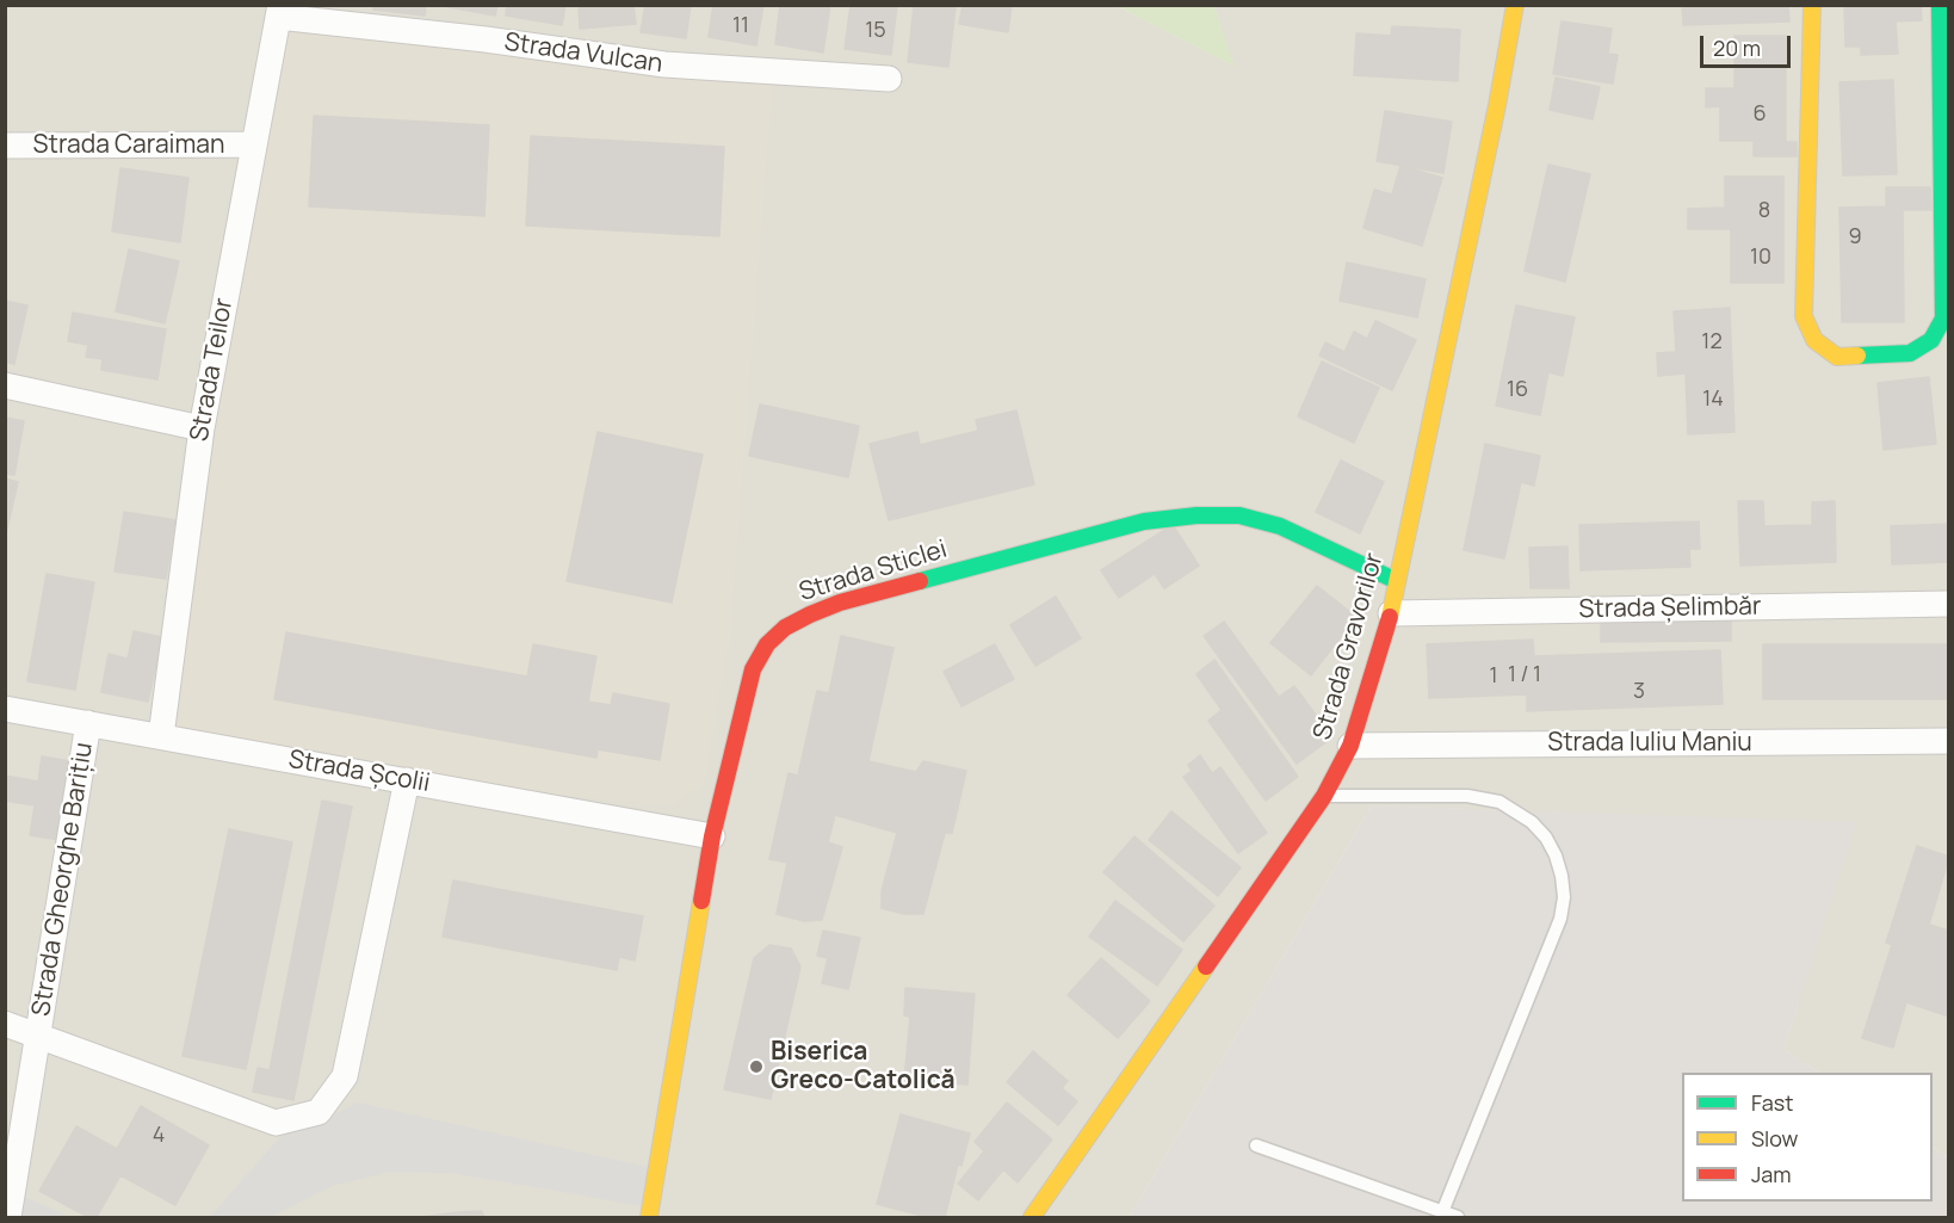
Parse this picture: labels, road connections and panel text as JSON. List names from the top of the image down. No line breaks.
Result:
{"streets":{"street":["Strada Vulcan","Strada Caraiman","Strada Teilor","Strada Sticlei","Strada Șelimbăr","Strada Gravorilor","Strada Iuliu Maniu","Strada Școlii","Strada Gheorghe Barițiu"]},"crossings":[["Strada Vulcan","Strada Teilor"],["Strada Caraiman","Strada Teilor"],["Strada Teilor","Strada Școlii"],["Strada Sticlei","Strada Gravorilor"],["Strada Sticlei","Strada Școlii"],["Strada Șelimbăr","Strada Gravorilor"],["Strada Gravorilor","Strada Iuliu Maniu"],["Strada Școlii","Strada Gheorghe Barițiu"]],"places":["Biserica Greco-Catolică"],"house_numbers":["11","15","6","8","9","10","12","16","14","1 / 1","1","3","4"],"legend":["Fast","Slow","Jam"],"scale_bar":"20 m"}
